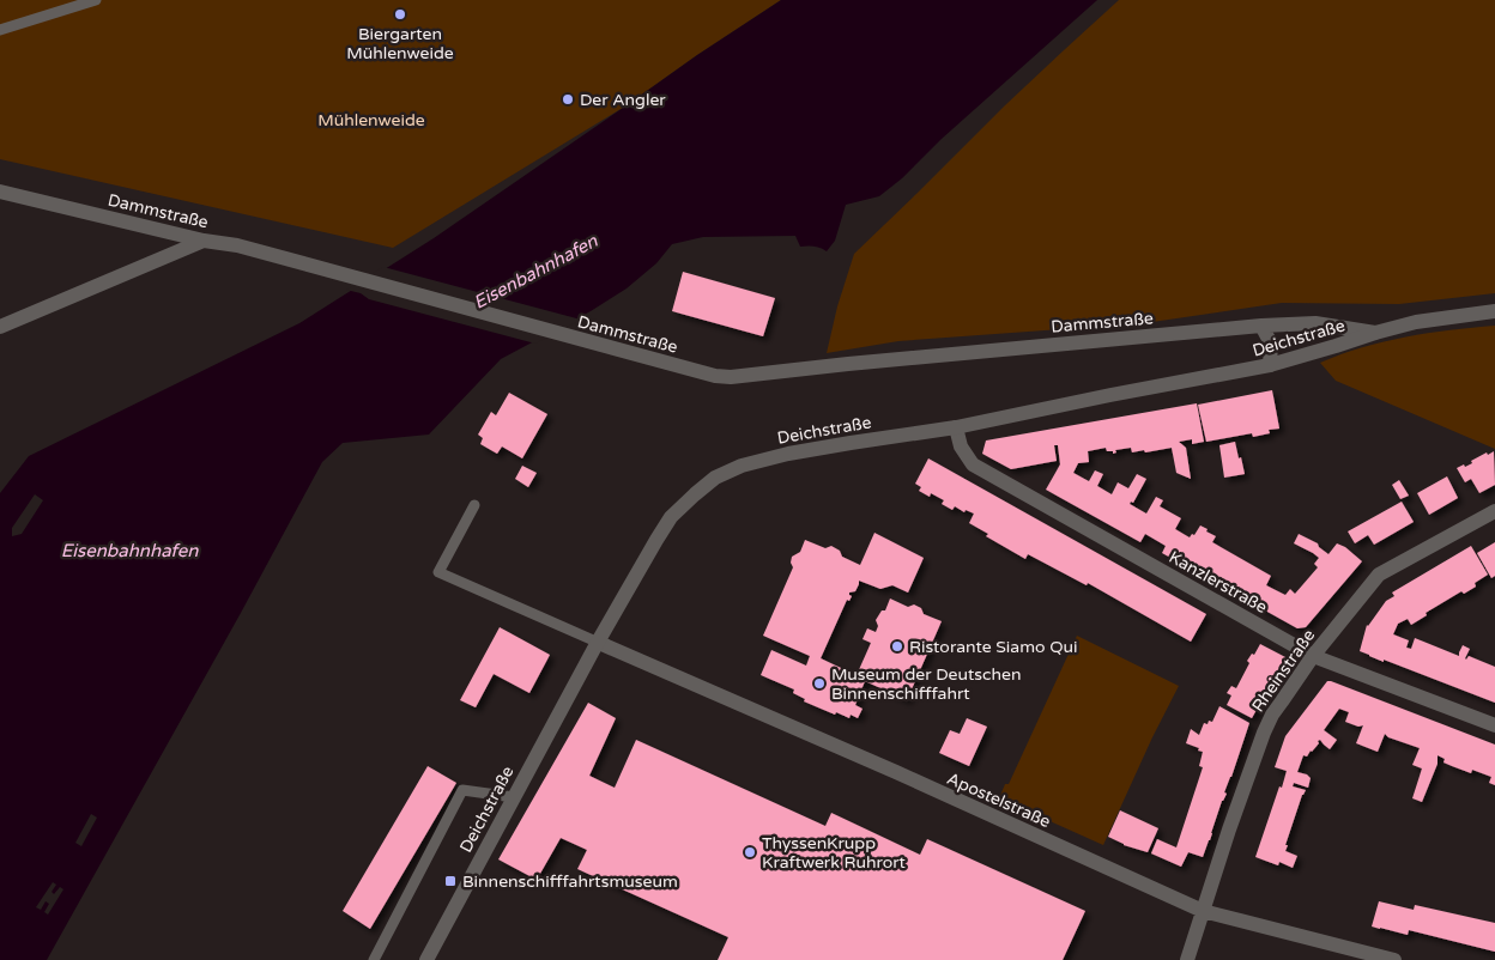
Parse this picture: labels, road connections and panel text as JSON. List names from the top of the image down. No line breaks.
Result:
{"streets":{"street":["Dammstraße","Deichstraße","Kanzlerstraße","Rheinstraße","Apostelstraße"]},"crossings":[["Dammstraße","Deichstraße"],["Deichstraße","Kanzlerstraße"],["Deichstraße","Apostelstraße"],["Kanzlerstraße","Rheinstraße"],["Rheinstraße","Apostelstraße"]],"water":["Eisenbahnhafen"],"parks":["Mühlenweide"],"places":{"other":["Biergarten Mühlenweide","Der Angler","Ristorante Siamo Qui","Museum der Deutschen Binnenschifffahrt","ThyssenKrupp Kraftwerk Ruhrort"],"transit":["Binnenschifffahrtsmuseum"]}}
